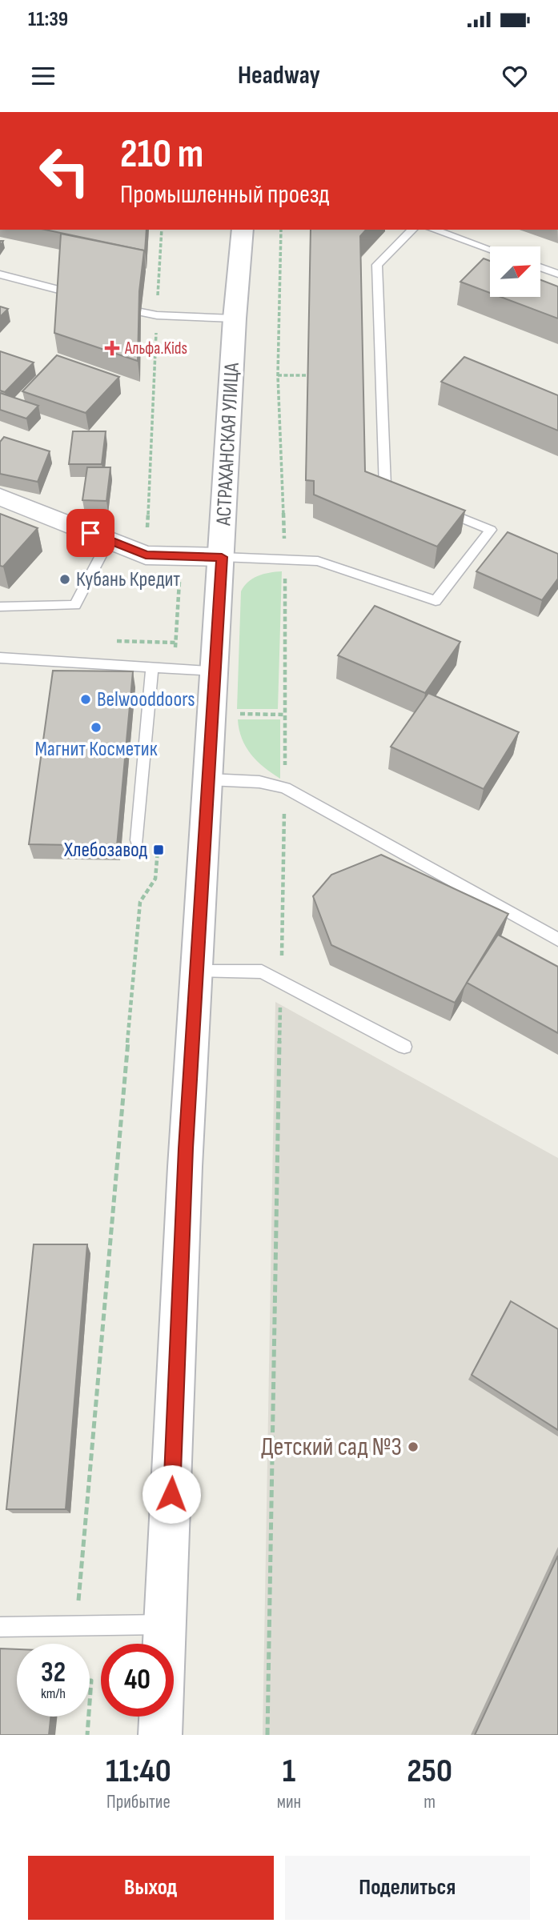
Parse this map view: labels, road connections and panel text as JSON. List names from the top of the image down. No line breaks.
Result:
{"streets":{"street":["АСТРАХАНСКАЯ УЛИЦА"]},"places":{"health":["Альфа.Kids"],"other":["Кубань Кредит","Belwooddoors","Магнит Косметик","Детский сад №3"],"transit":["Хлебозавод"]},"north":"top right","page":{"status":"11:39","header":"Headway","turn":["210 m","Промышленный проезд"],"speed":"32 km/h","limit":"40","eta":["11:40","Прибытие","1","мин","250","m"],"buttons":["Выход","Поделиться"]}}
